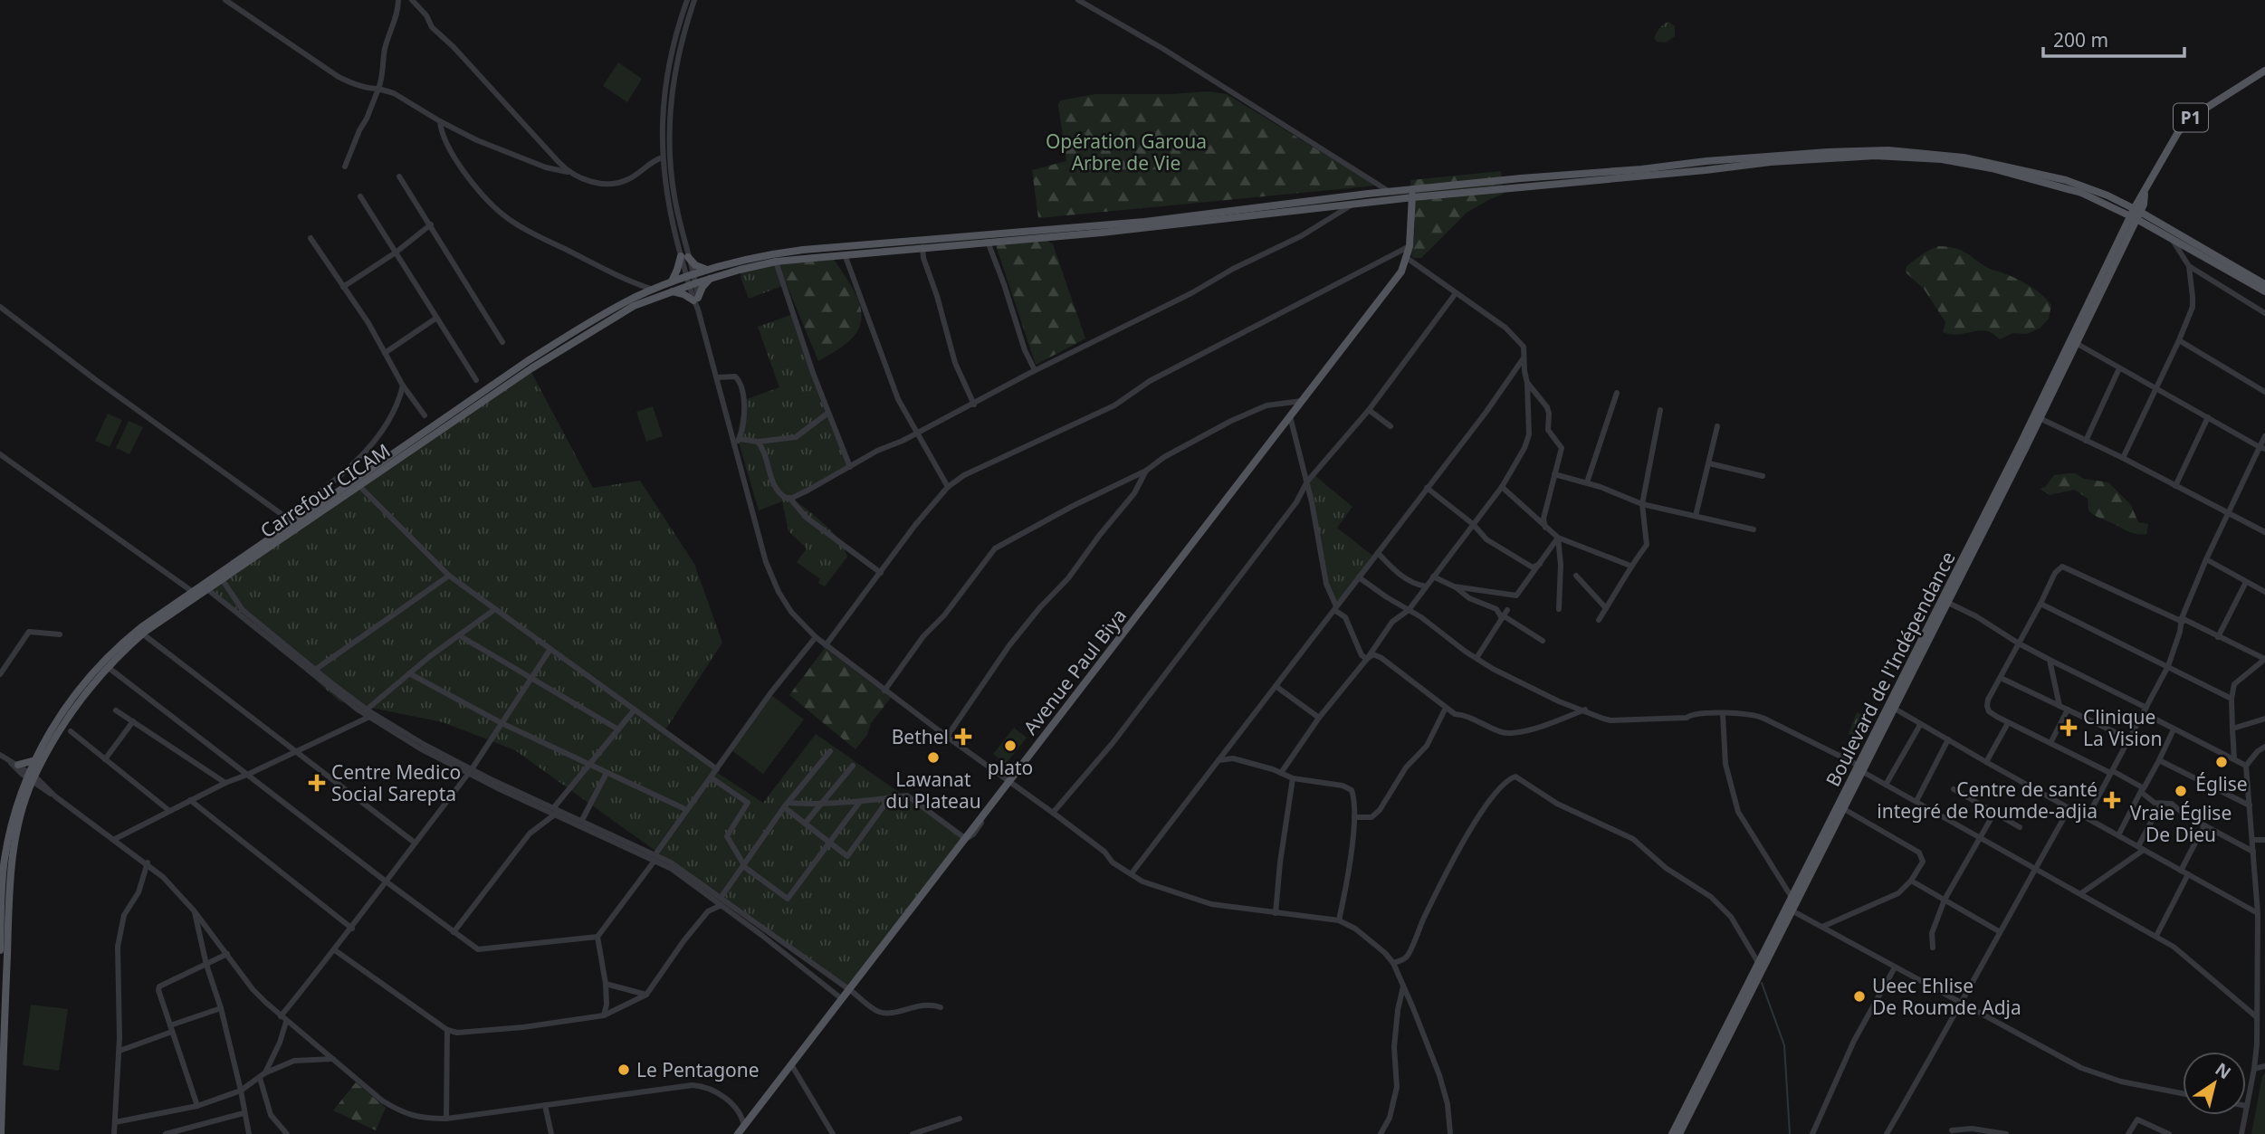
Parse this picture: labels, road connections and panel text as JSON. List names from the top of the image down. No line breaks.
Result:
{"streets":{"main road":["P1","Carrefour CICAM","Boulevard de l'Indépendance","Avenue Paul Biya"]},"crossings":[["P1","Boulevard de l'Indépendance"]],"parks":["Opération Garoua Arbre de Vie"],"places":{"health":["Clinique La Vision","Bethel","Centre Medico Social Sarepta","Centre de santé integré de Roumde-adjia"],"other":["plato","Lawanat du Plateau","Église","Vraie Église De Dieu","Ueec Ehlise De Roumde Adja","Le Pentagone"]},"scale_bar":"200 m","north":"top right"}
